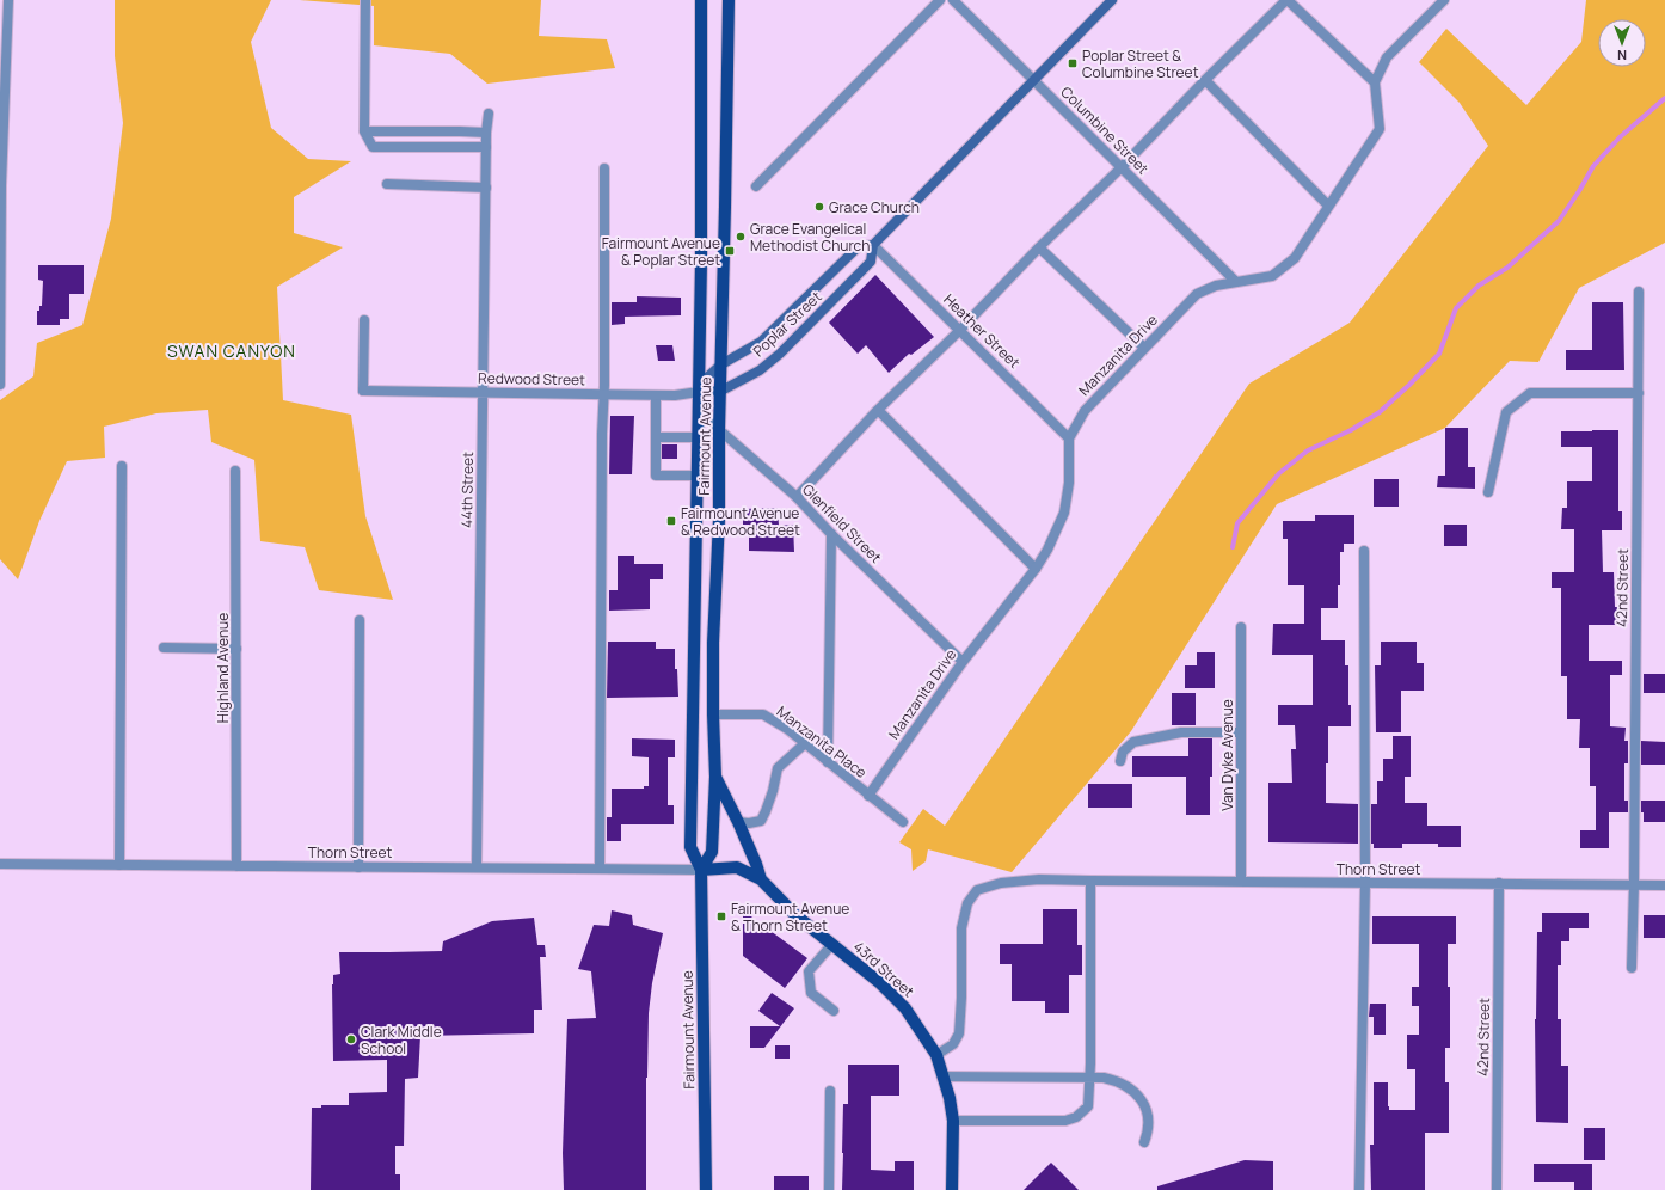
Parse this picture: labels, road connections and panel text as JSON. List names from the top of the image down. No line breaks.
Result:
{"streets":{"main road":["Fairmount Avenue","43rd Street"],"street":["Columbine Street","Poplar Street","Heather Street","Manzanita Drive","Redwood Street","44th Street","Glenfield Street","42nd Street","Highland Avenue","Manzanita Place","Van Dyke Avenue","Thorn Street"]},"crossings":[["Columbine Street","Poplar Street"],["Columbine Street","Manzanita Drive"],["Poplar Street","Heather Street"],["Poplar Street","Redwood Street"],["Poplar Street","Fairmount Avenue"],["Heather Street","Manzanita Drive"],["Manzanita Drive","Glenfield Street"],["Manzanita Drive","Manzanita Place"],["Redwood Street","Fairmount Avenue"],["Redwood Street","44th Street"],["Fairmount Avenue","Glenfield Street"],["Fairmount Avenue","Manzanita Place"],["Fairmount Avenue","Thorn Street"],["Fairmount Avenue","43rd Street"],["44th Street","Thorn Street"],["42nd Street","Thorn Street"],["Highland Avenue","Thorn Street"],["Van Dyke Avenue","Thorn Street"],["Thorn Street","43rd Street"]],"districts":["SWAN CANYON"],"places":{"transit":["Poplar Street & Columbine Street","Fairmount Avenue & Poplar Street","Fairmount Avenue & Redwood Street","Fairmount Avenue & Thorn Street"],"other":["Grace Church","Grace Evangelical Methodist Church","Clark Middle School"]},"north":"bottom"}
